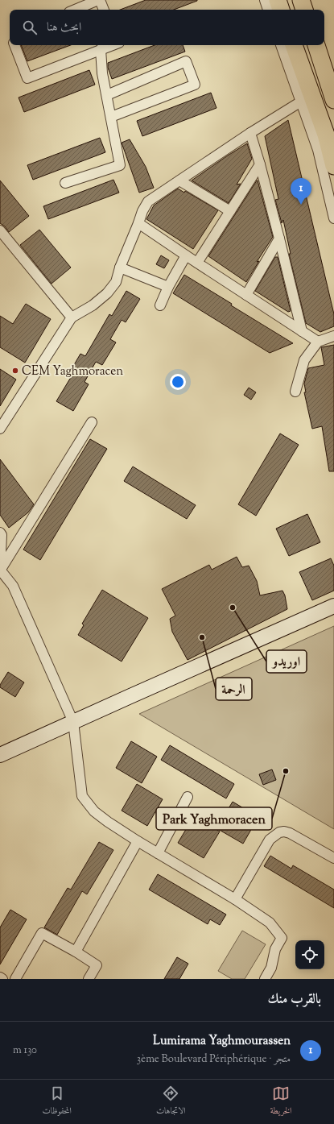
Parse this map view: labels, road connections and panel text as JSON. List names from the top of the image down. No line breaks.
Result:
{"places":["CEM Yaghmoracen","اوريدو","الرحمة","Park Yaghmoracen"],"page":{"search":"ابحث هنا","pins":"1","heading":"بالقرب منك","list":[{"mark":"1","name":"Lumirama Yaghmourassen","note":"متجر · 3ème Boulevard Périphérique","value":"130 m"}],"nav":["الخريطة","الاتجاهات","المحفوظات"]}}
